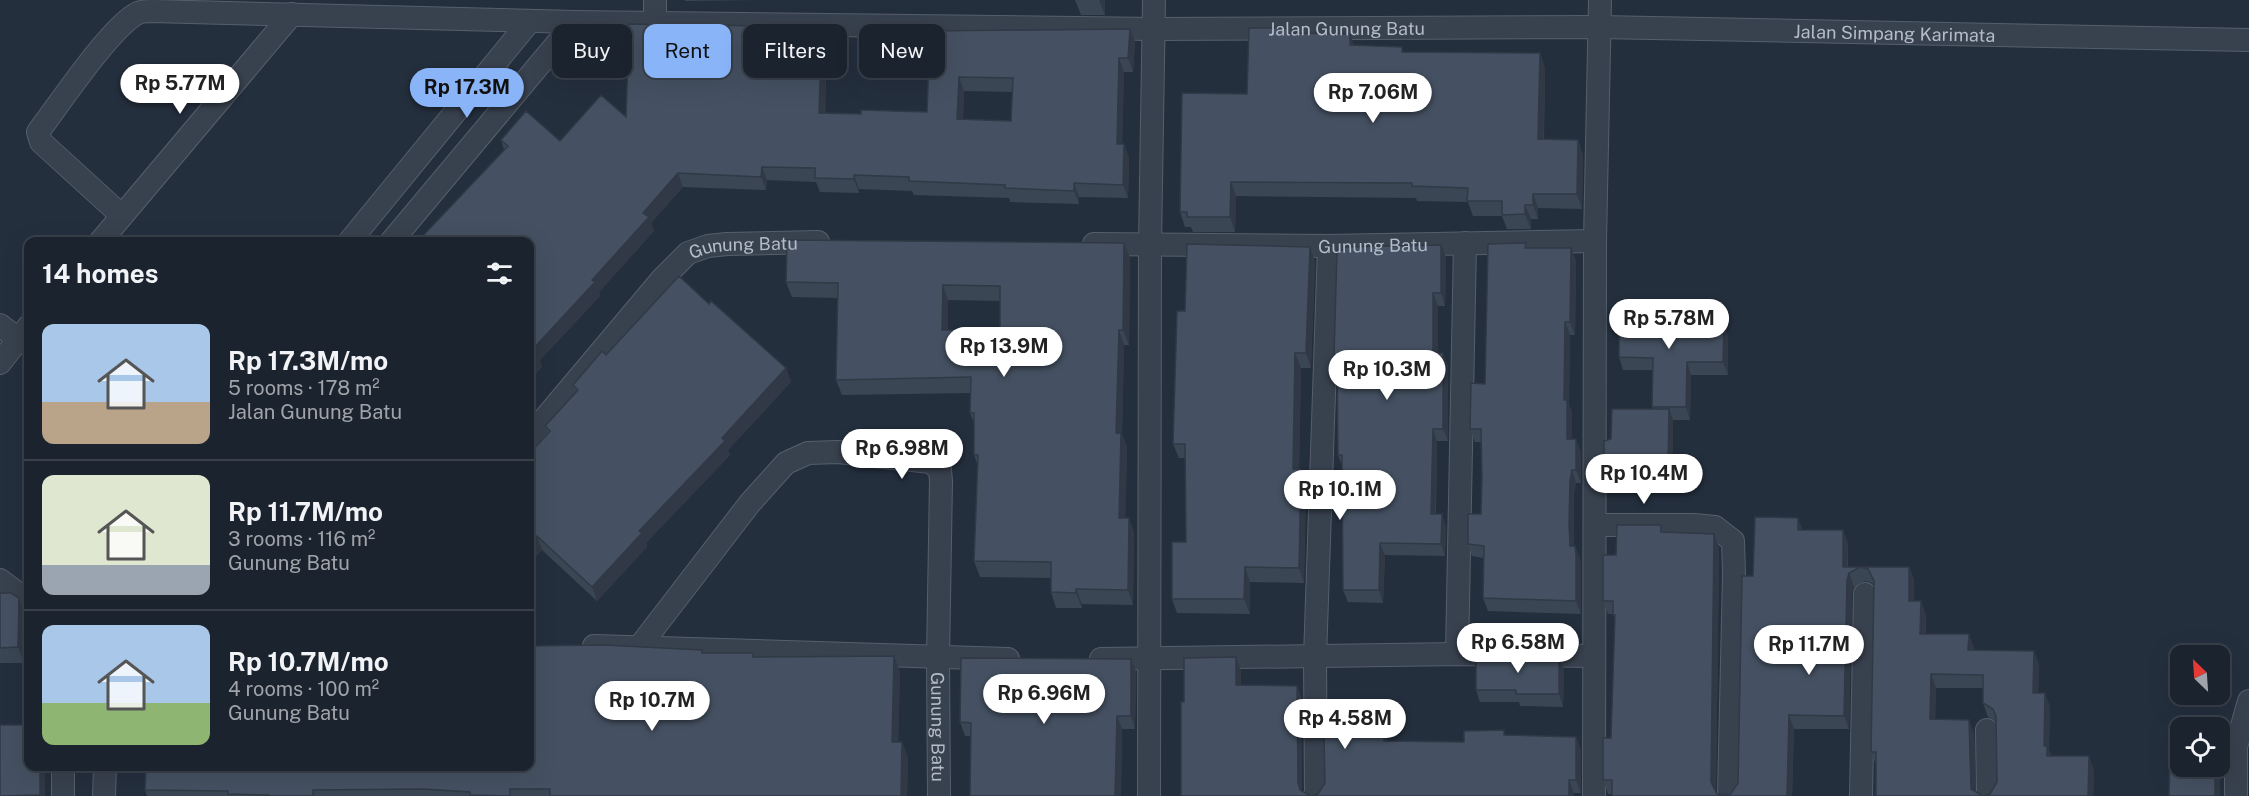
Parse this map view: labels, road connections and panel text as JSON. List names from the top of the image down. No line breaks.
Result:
{"streets":{"street":["Jalan Gunung Batu","Jalan Simpang Karimata","Gunung Batu"]},"crossings":[["Jalan Gunung Batu","Jalan Simpang Karimata"]],"north":"top left","page":{"chip":["Buy","Rent","Filters","New"],"price":["Rp 5.77M","Rp 17.3M","Rp 7.06M","Rp 5.78M","Rp 13.9M","Rp 10.3M","Rp 6.98M","Rp 10.4M","Rp 10.1M","Rp 6.58M","Rp 11.7M","Rp 6.96M","Rp 10.7M","Rp 4.58M"],"heading":"14 homes","list":[{"name":"Rp 17.3M/mo","note":"5 rooms · 178 m² · Jalan Gunung Batu"},{"name":"Rp 11.7M/mo","note":"3 rooms · 116 m² · Gunung Batu"},{"name":"Rp 10.7M/mo","note":"4 rooms · 100 m² · Gunung Batu"}]}}
